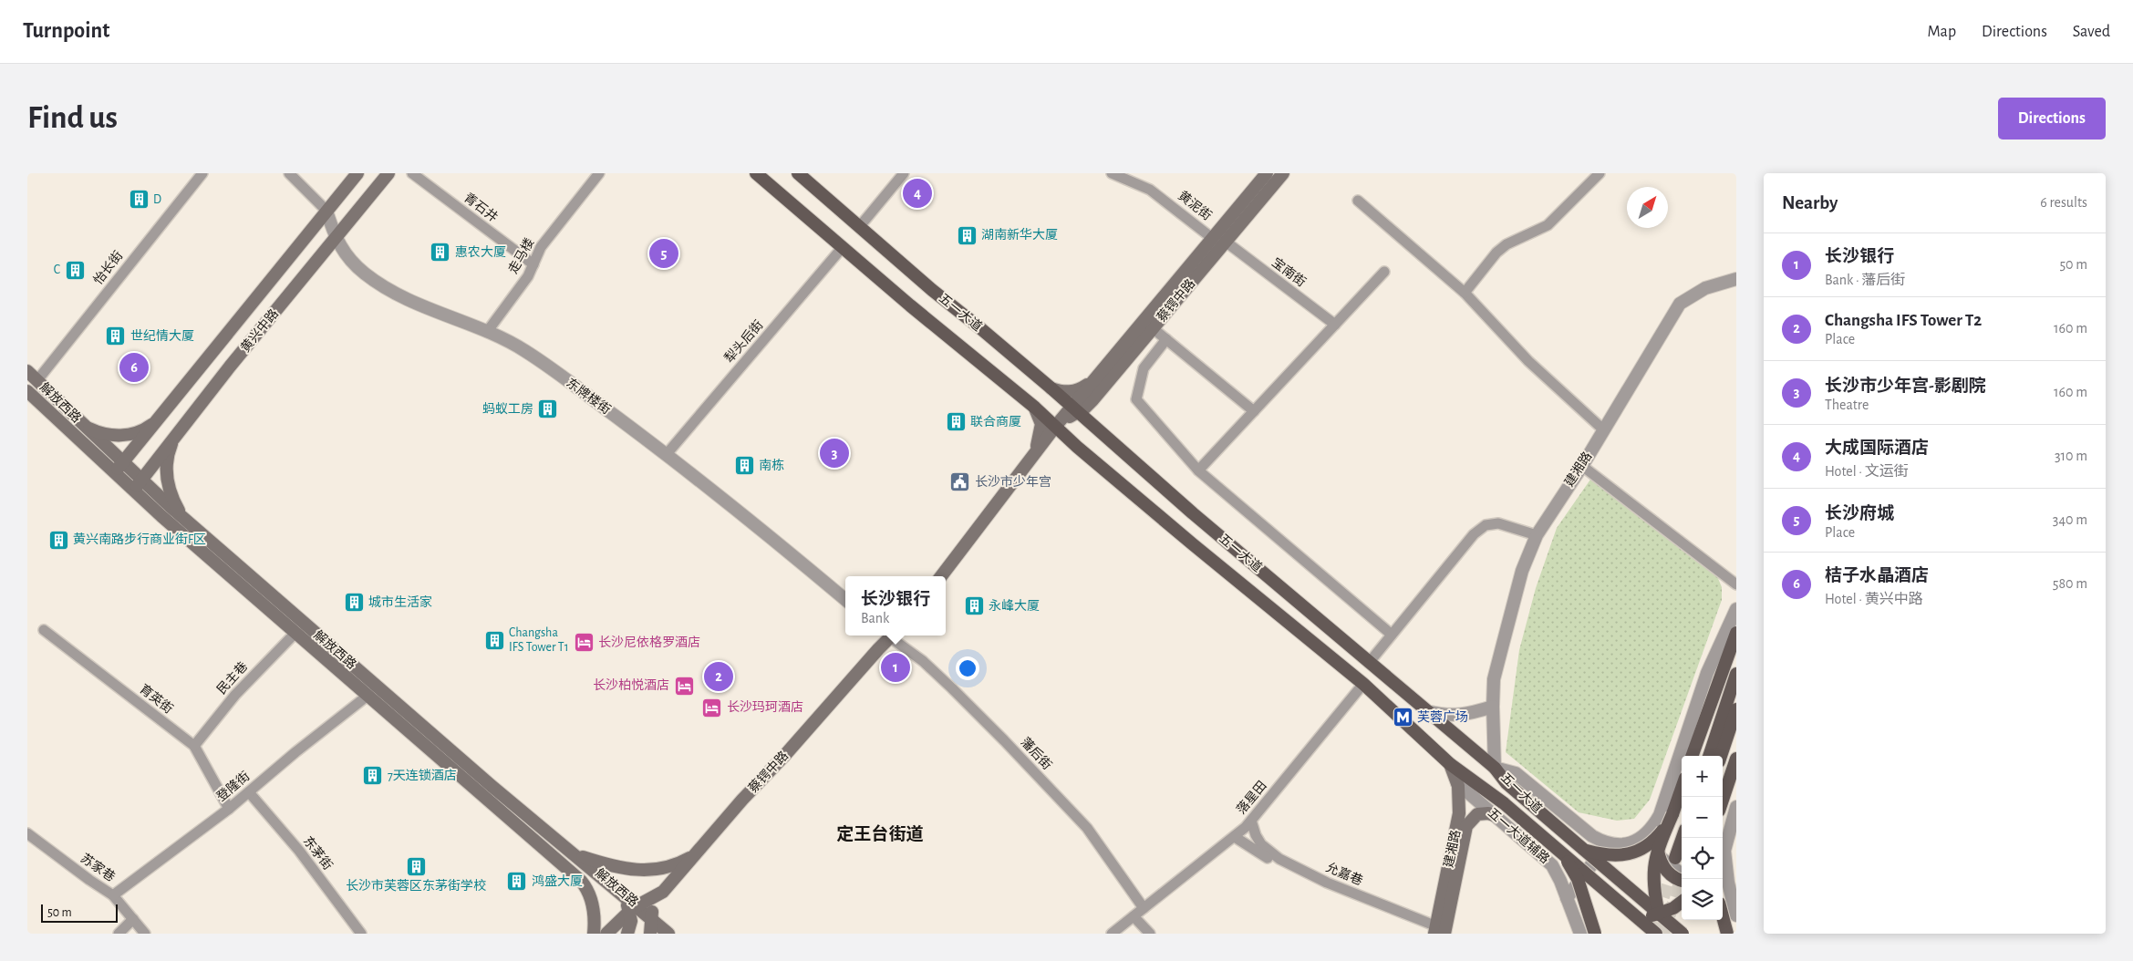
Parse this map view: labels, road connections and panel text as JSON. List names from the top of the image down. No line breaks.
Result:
{"streets":{"main road":["蔡锷中路","五一大道","黄兴中路","解放西路","建湘路"],"street":["黄泥街","青石井","走马楼","怡长街","宝南街","犁头后街","东牌楼街","民主巷","育英街","藩后街","登隆街","落星田","五一大道辅路","东茅街","苏家巷","允嘉巷"]},"crossings":[["黄泥街","蔡锷中路"],["青石井","走马楼"],["走马楼","东牌楼街"],["怡长街","解放西路"],["宝南街","蔡锷中路"],["蔡锷中路","五一大道"],["蔡锷中路","解放西路"],["五一大道","犁头后街"],["五一大道","建湘路"],["五一大道","落星田"],["黄兴中路","东牌楼街"],["黄兴中路","解放西路"],["犁头后街","东牌楼街"],["解放西路","民主巷"],["解放西路","登隆街"],["建湘路","五一大道辅路"],["建湘路","允嘉巷"],["民主巷","育英街"],["育英街","登隆街"],["藩后街","落星田"],["登隆街","东茅街"],["登隆街","苏家巷"],["落星田","允嘉巷"]],"districts":["定王台街道"],"places":{"building":["D","湖南新华大厦","惠农大厦","C","世纪情大厦","蚂蚁工房","联合商厦","南栋","黄兴南路步行商业街F区","城市生活家","永峰大厦","Changsha IFS Tower T1","7天连锁酒店","长沙市芙蓉区东茅街学校","鸿盛大厦"],"public building":["长沙市少年宫"],"hotel":["长沙尼依格罗酒店","长沙柏悦酒店","长沙玛珂酒店"],"metro station":["芙蓉广场"]},"scale_bar":"50 m","north":"top right","page":{"header":"Turnpoint","nav":["Map","Directions","Saved"],"buttons":"Directions","title":"Find us","heading":["Nearby","6 results"],"pins":["4","5","6","3","1","2"],"list":[{"mark":"1","name":"长沙银行","note":"Bank · 藩后街","value":"50 m"},{"mark":"2","name":"Changsha IFS Tower T2","note":"Place","value":"160 m"},{"mark":"3","name":"长沙市少年宫-影剧院","note":"Theatre","value":"160 m"},{"mark":"4","name":"大成国际酒店","note":"Hotel · 文运街","value":"310 m"},{"mark":"5","name":"长沙府城","note":"Place","value":"340 m"},{"mark":"6","name":"桔子水晶酒店","note":"Hotel · 黄兴中路","value":"580 m"}],"popup":["长沙银行","Bank"],"map_buttons":["+","−"],"scale":"50 m"}}
